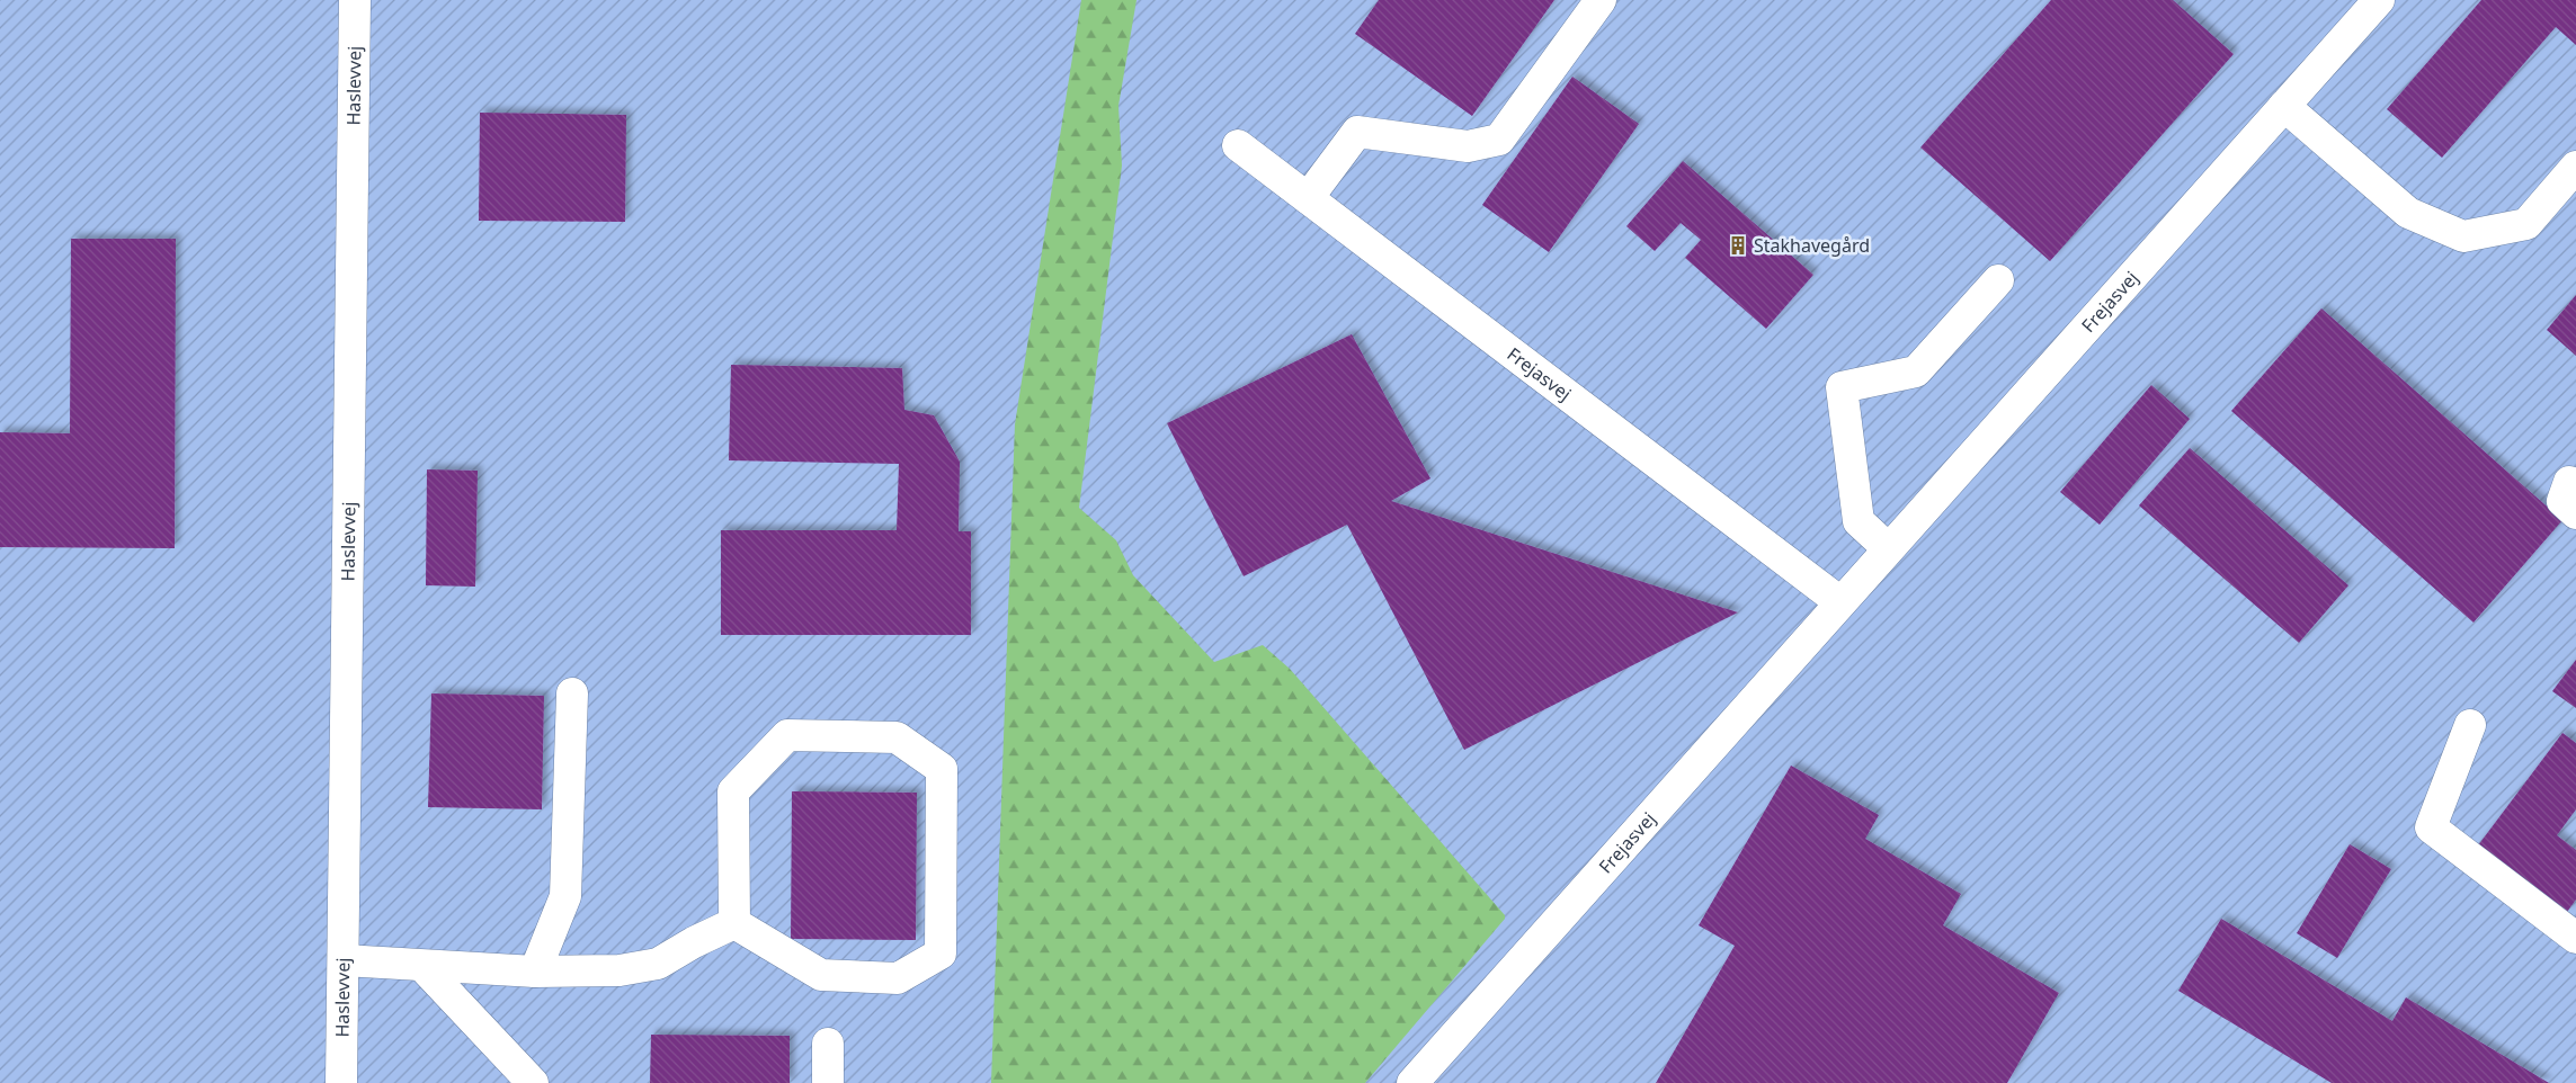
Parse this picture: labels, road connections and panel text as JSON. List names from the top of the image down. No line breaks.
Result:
{"streets":{"street":["Haslevvej","Frejasvej"]},"places":{"building":["Stakhavegård"]}}
